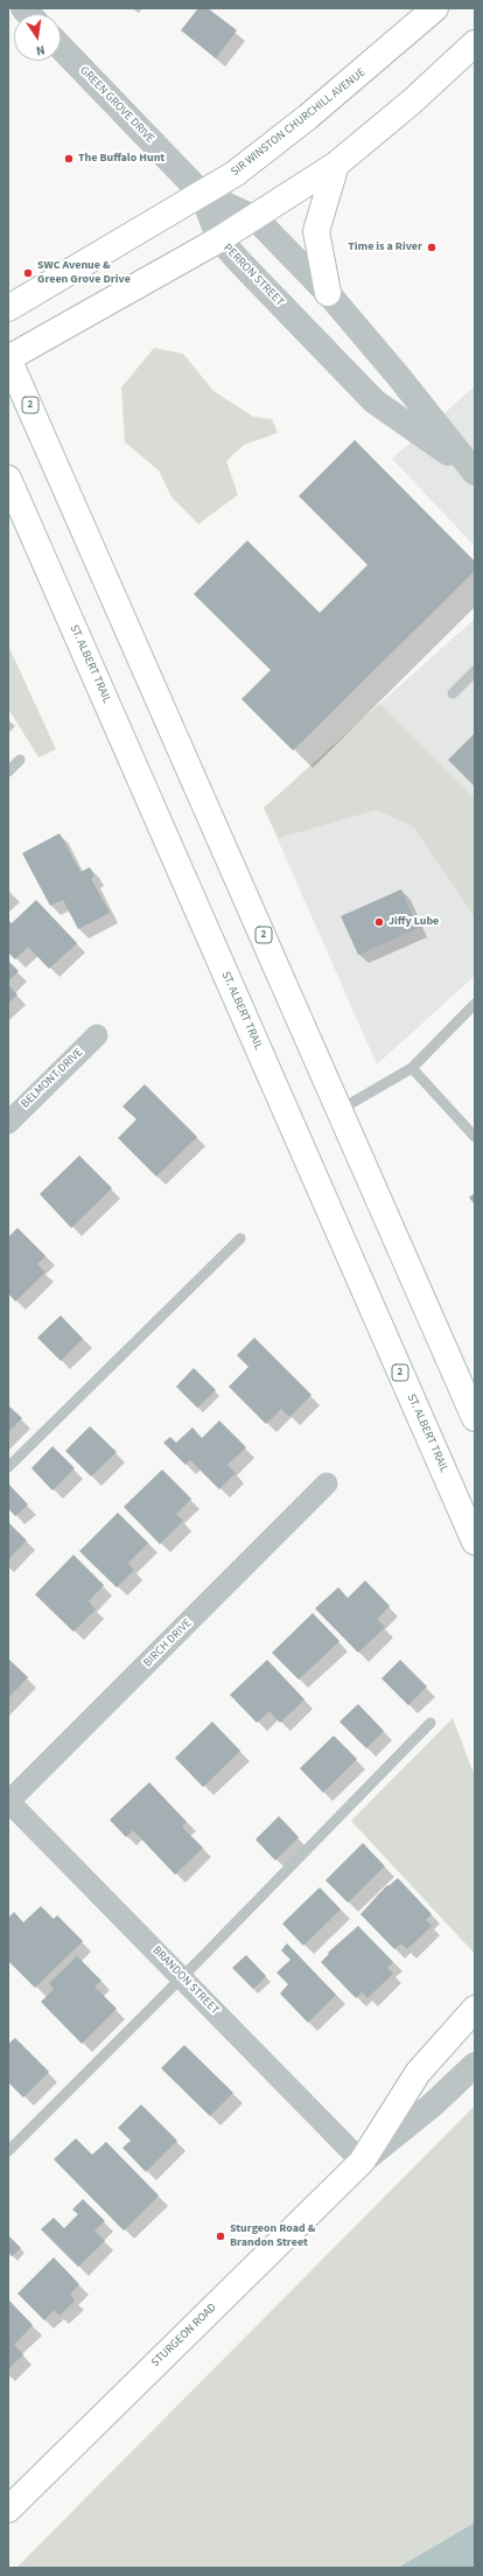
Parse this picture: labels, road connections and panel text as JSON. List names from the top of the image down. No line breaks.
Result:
{"streets":{"main road":["SIR WINSTON CHURCHILL AVENUE","2","ST. ALBERT TRAIL","STURGEON ROAD"],"street":["GREEN GROVE DRIVE","PERRON STREET","BELMONT DRIVE","BIRCH DRIVE","BRANDON STREET"]},"crossings":[["GREEN GROVE DRIVE","SIR WINSTON CHURCHILL AVENUE"],["GREEN GROVE DRIVE","PERRON STREET"],["SIR WINSTON CHURCHILL AVENUE","PERRON STREET"],["BIRCH DRIVE","BRANDON STREET"],["BRANDON STREET","STURGEON ROAD"]],"places":["The Buffalo Hunt","Time is a River","SWC Avenue & Green Grove Drive","Jiffy Lube","Sturgeon Road & Brandon Street"],"north":"bottom"}
